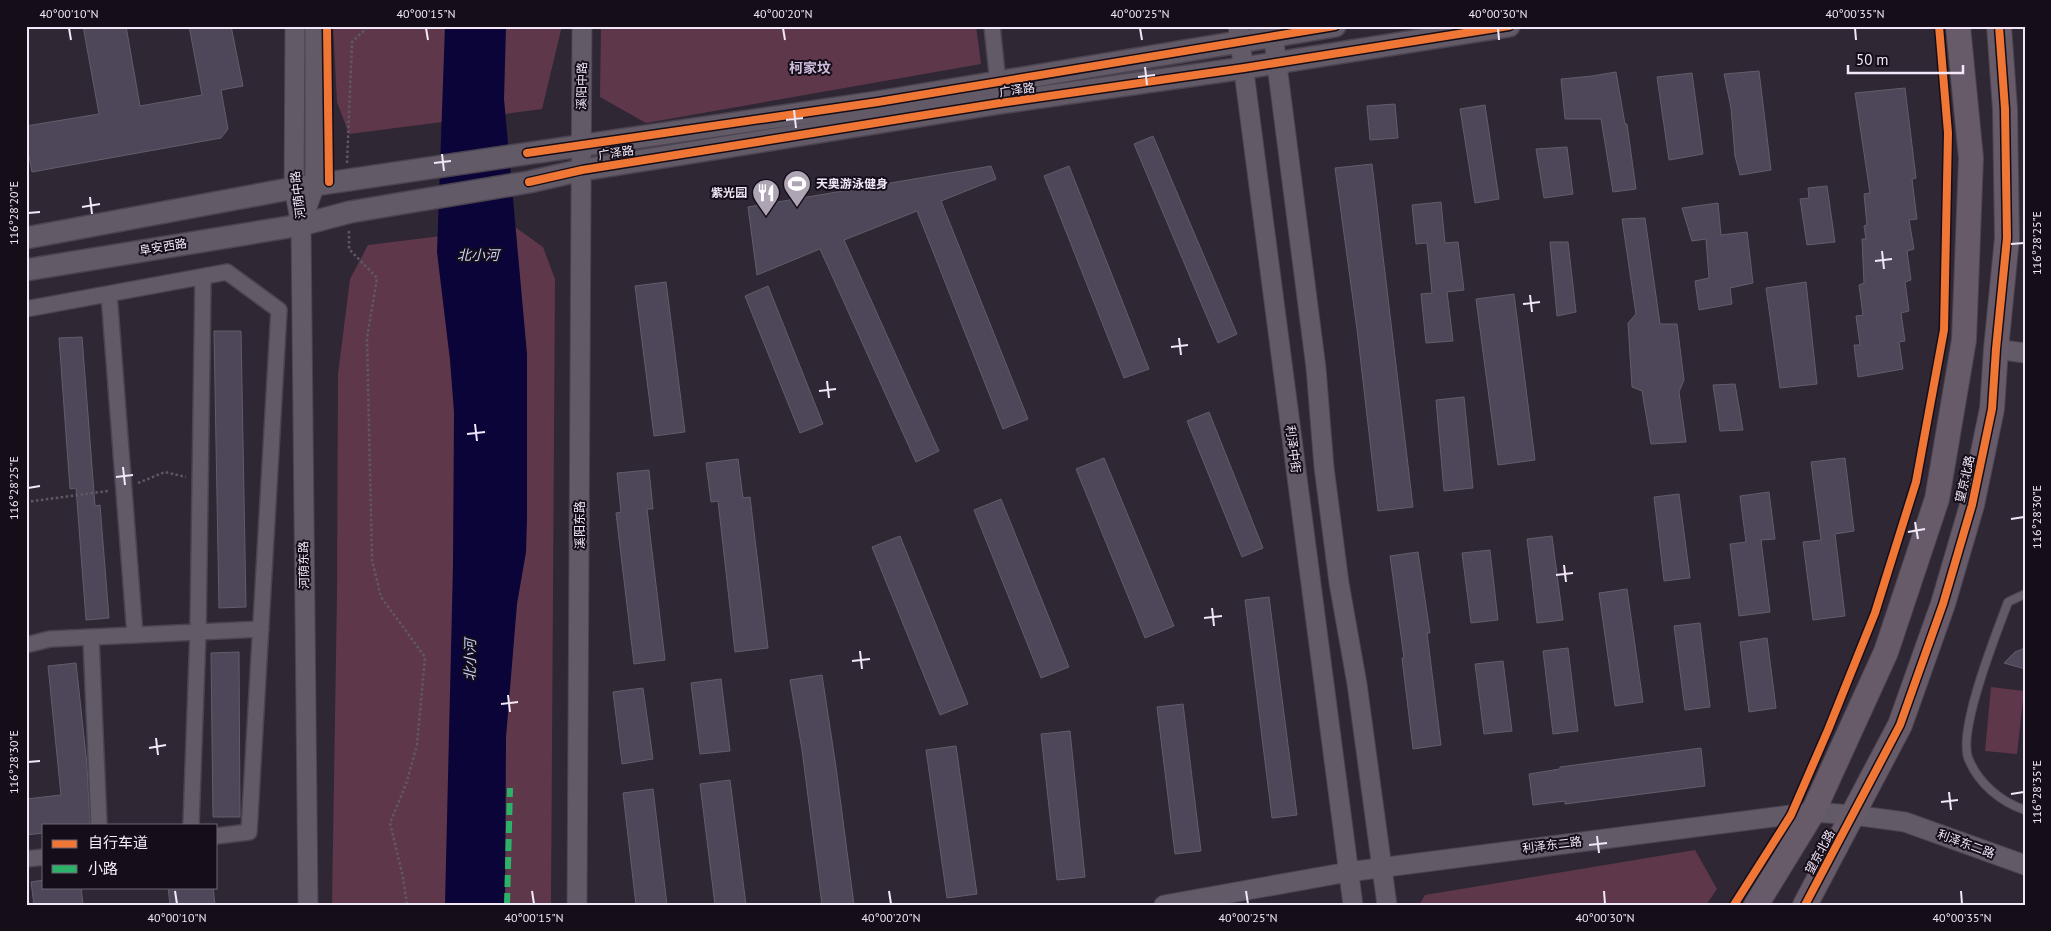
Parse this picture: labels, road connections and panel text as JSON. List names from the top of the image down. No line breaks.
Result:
{"streets":{"main road":["广泽路","阜安西路","望京北路"],"street":["溪阳中路","河荫中路","利泽中街","溪阳东路","河荫东路","利泽东二路"]},"crossings":[["溪阳中路","广泽路"],["溪阳中路","溪阳东路"],["广泽路","河荫中路"],["广泽路","阜安西路"],["广泽路","利泽中街"],["广泽路","溪阳东路"],["广泽路","河荫东路"],["河荫中路","阜安西路"],["河荫中路","河荫东路"],["阜安西路","河荫东路"],["利泽中街","利泽东二路"],["望京北路","利泽东二路"]],"districts":["柯家坟"],"water":["北小河"],"places":{"sports":["天奥游泳健身"],"restaurant":["紫光园"]},"legend":["自行车道","小路"],"scale_bar":"50 m","coordinates":["40°00'10\"N","40°00'15\"N","40°00'20\"N","40°00'25\"N","40°00'30\"N","40°00'35\"N","116°28'20\"E","116°28'25\"E","116°28'30\"E","116°28'35\"E"]}
